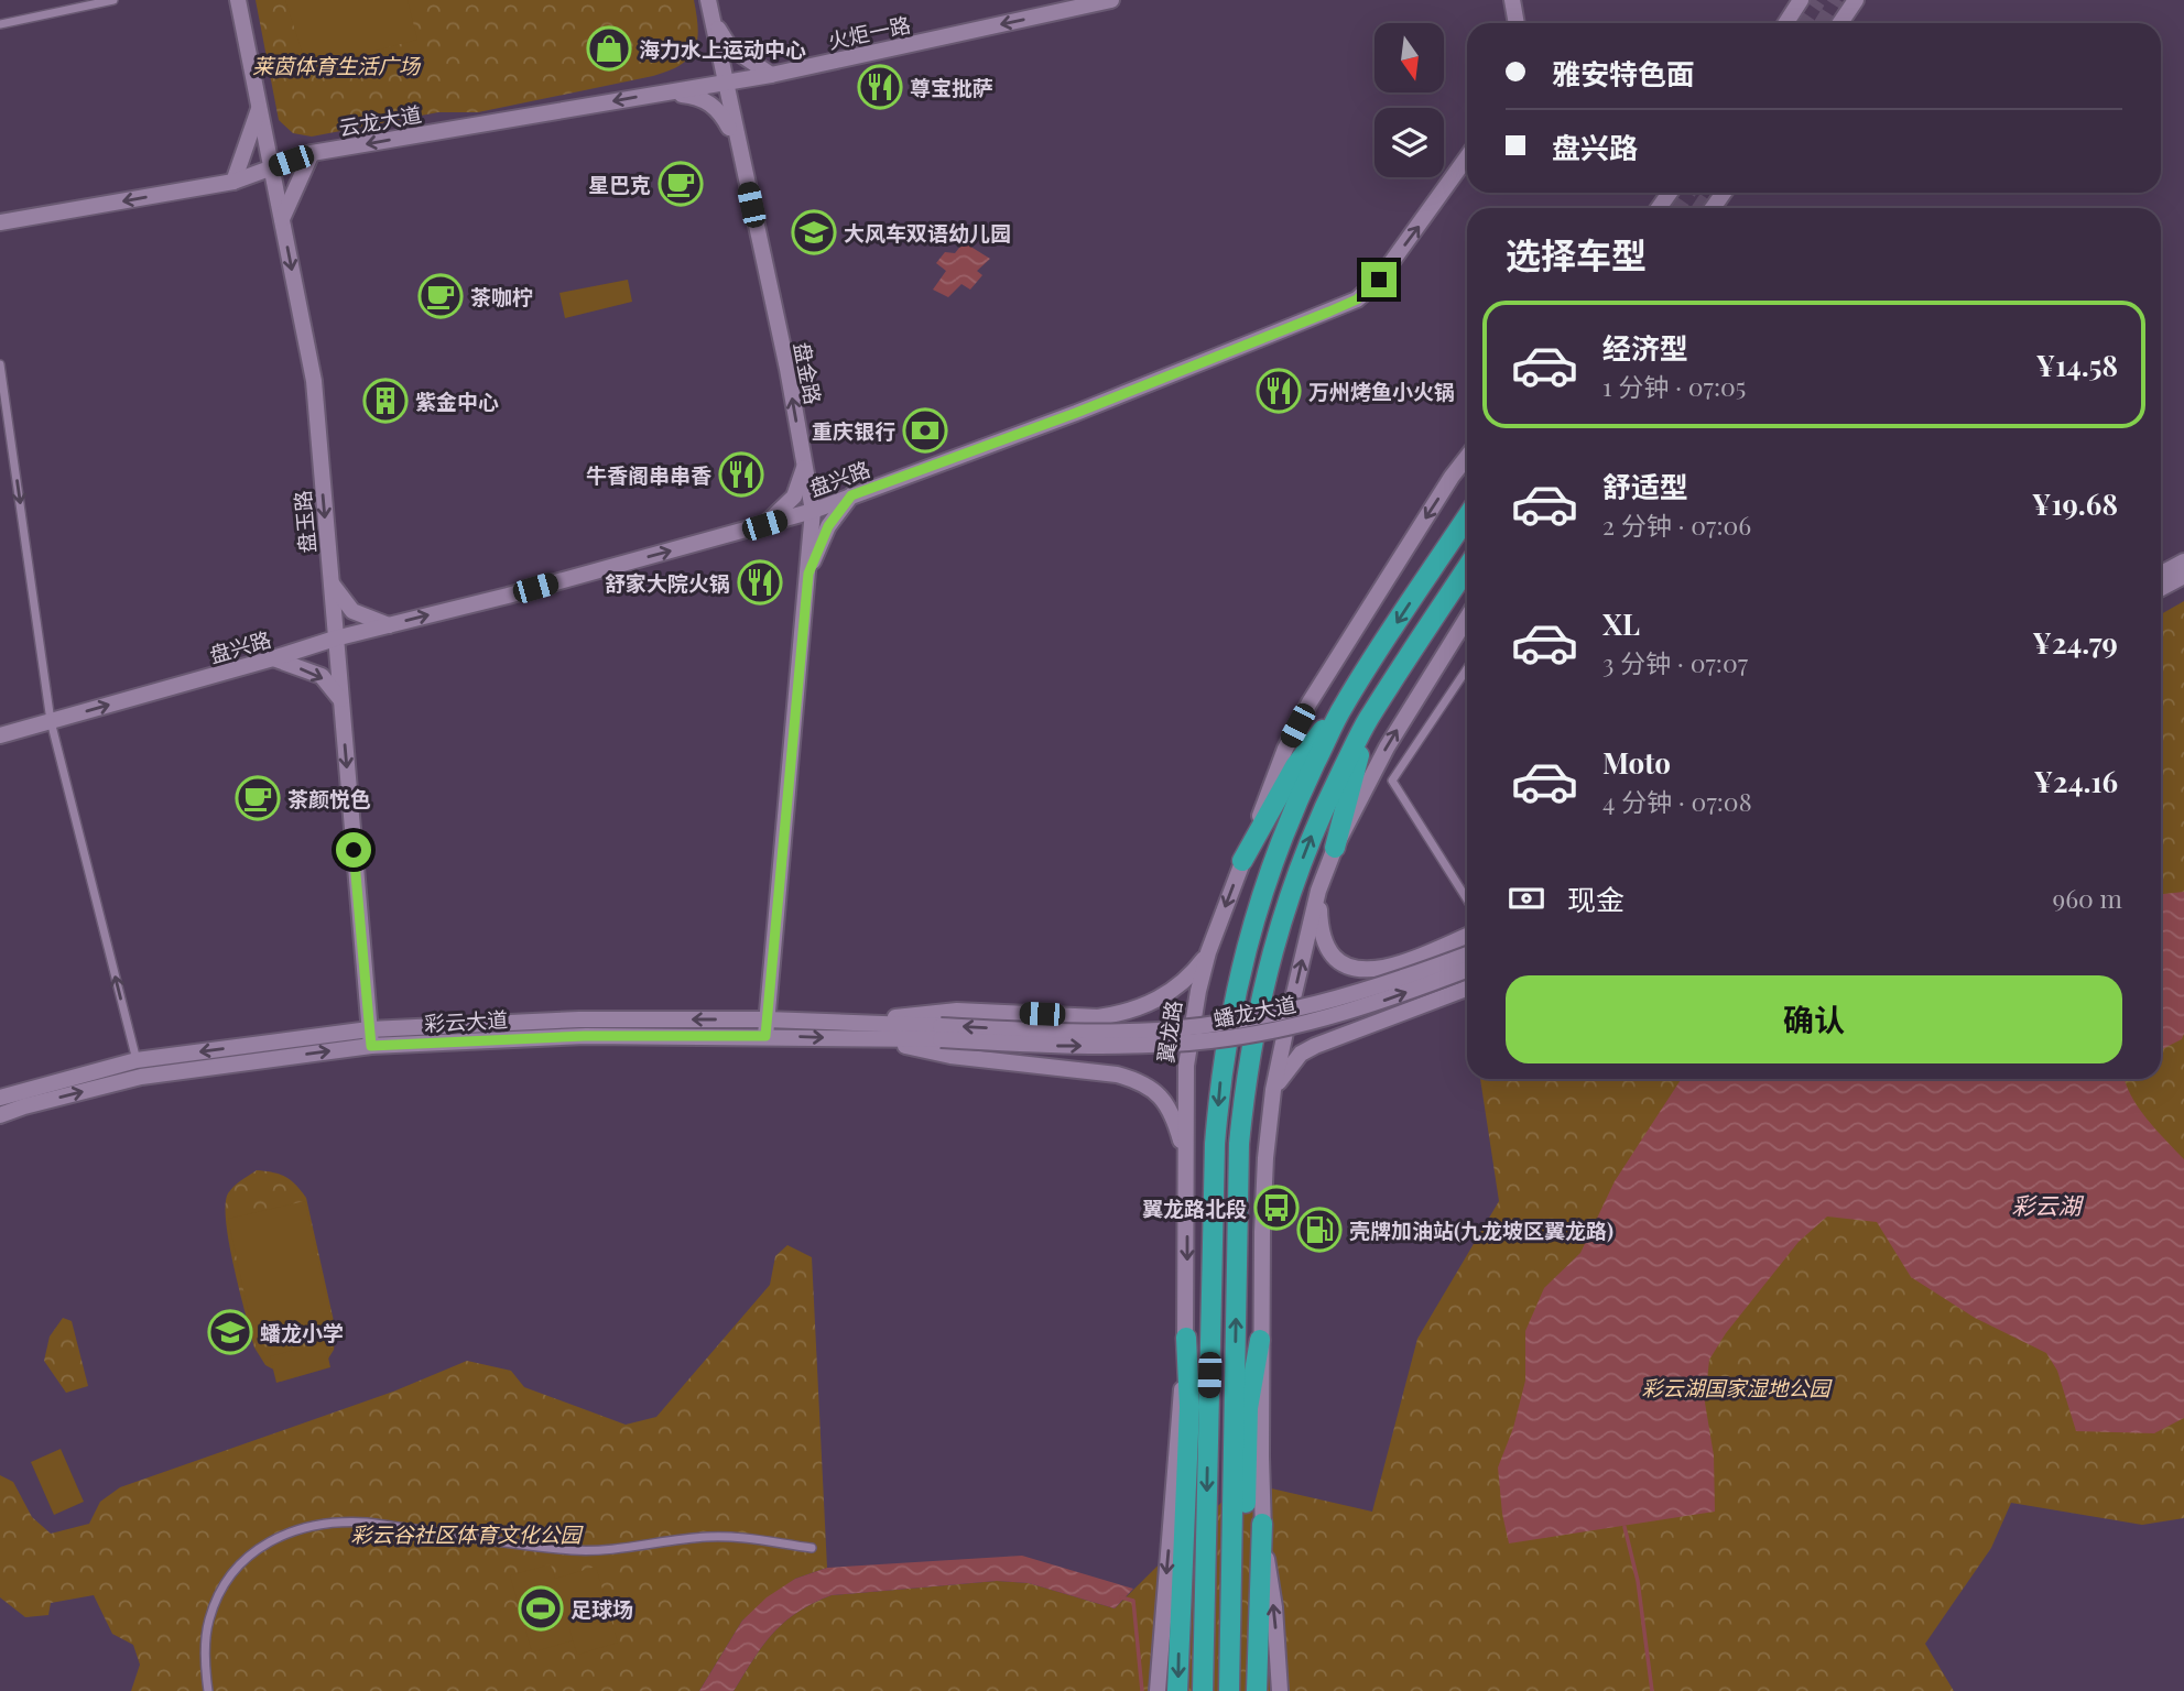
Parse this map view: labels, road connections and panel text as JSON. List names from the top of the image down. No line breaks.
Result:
{"streets":{"main road":["火炬一路","云龙大道","盘金路","盘兴路","盘玉路","蟠龙大道","彩云大道","翼龙路"]},"crossings":[["火炬一路","云龙大道"],["火炬一路","盘金路"],["云龙大道","盘金路"],["云龙大道","盘玉路"],["盘金路","盘兴路"],["盘金路","彩云大道"],["盘兴路","盘玉路"],["盘玉路","彩云大道"],["蟠龙大道","彩云大道"]],"one_way":["火炬一路","云龙大道","盘兴路","盘玉路"],"water":["彩云湖"],"parks":["莱茵体育生活广场","彩云湖国家湿地公园","彩云谷社区体育文化公园"],"places":{"shop":["海力水上运动中心"],"restaurant":["尊宝批萨","万州烤鱼小火锅","牛香阁串串香","舒家大院火锅"],"cafe":["星巴克","茶咖柠","茶颜悦色"],"school or university":["大风车双语幼儿园","蟠龙小学"],"building":["紫金中心"],"bank":["重庆银行"],"bus stop":["翼龙路北段"],"fuel station":["壳牌加油站(九龙坡区翼龙路)"],"sports":["足球场"]},"north":"bottom","page":{"banner":["雅安特色面","盘兴路"],"heading":"选择车型","list":[{"name":"经济型","note":"1 分钟 · 07:05","value":"¥14.58"},{"name":"舒适型","note":"2 分钟 · 07:06","value":"¥19.68"},{"name":"XL","note":"3 分钟 · 07:07","value":"¥24.79"},{"name":"Moto","note":"4 分钟 · 07:08","value":"¥24.16"}],"pay":["现金","960 m"],"buttons":"确认"}}
